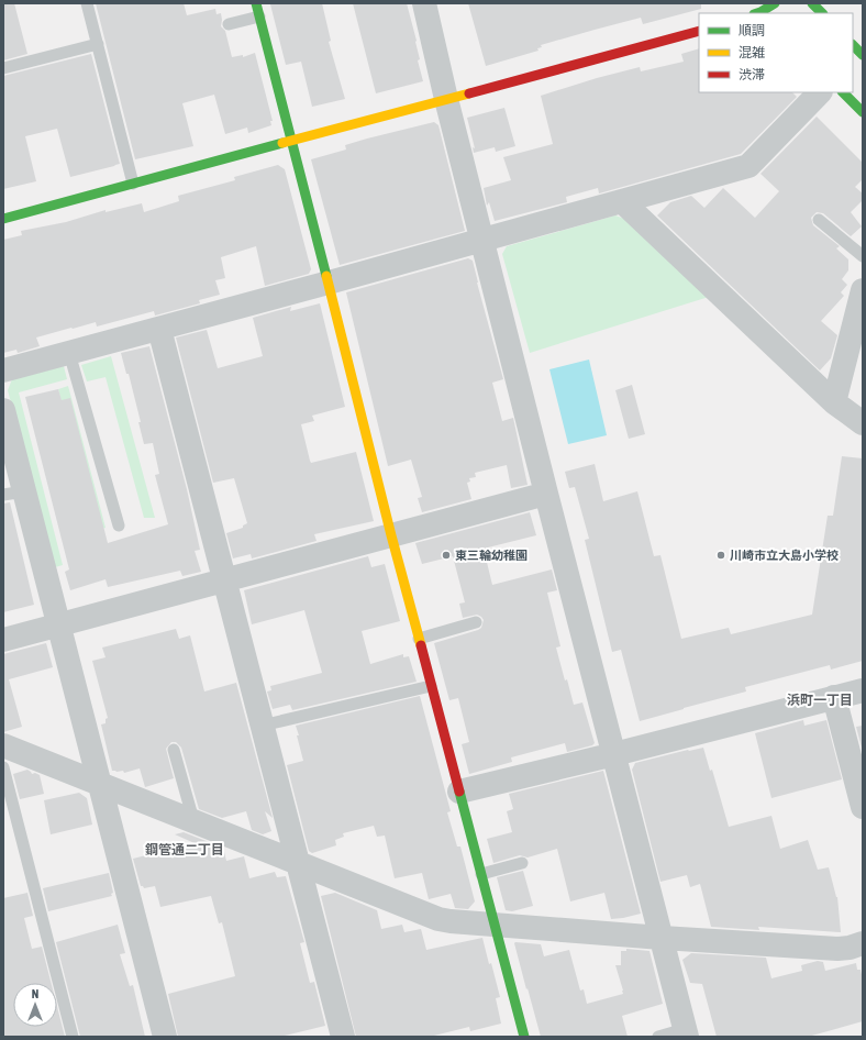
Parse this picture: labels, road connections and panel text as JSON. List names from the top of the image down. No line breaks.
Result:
{"districts":["浜町一丁目","鋼管通二丁目"],"places":["東三輪幼稚園","川崎市立大島小学校"],"legend":["順調","混雑","渋滞"],"north":"top"}
